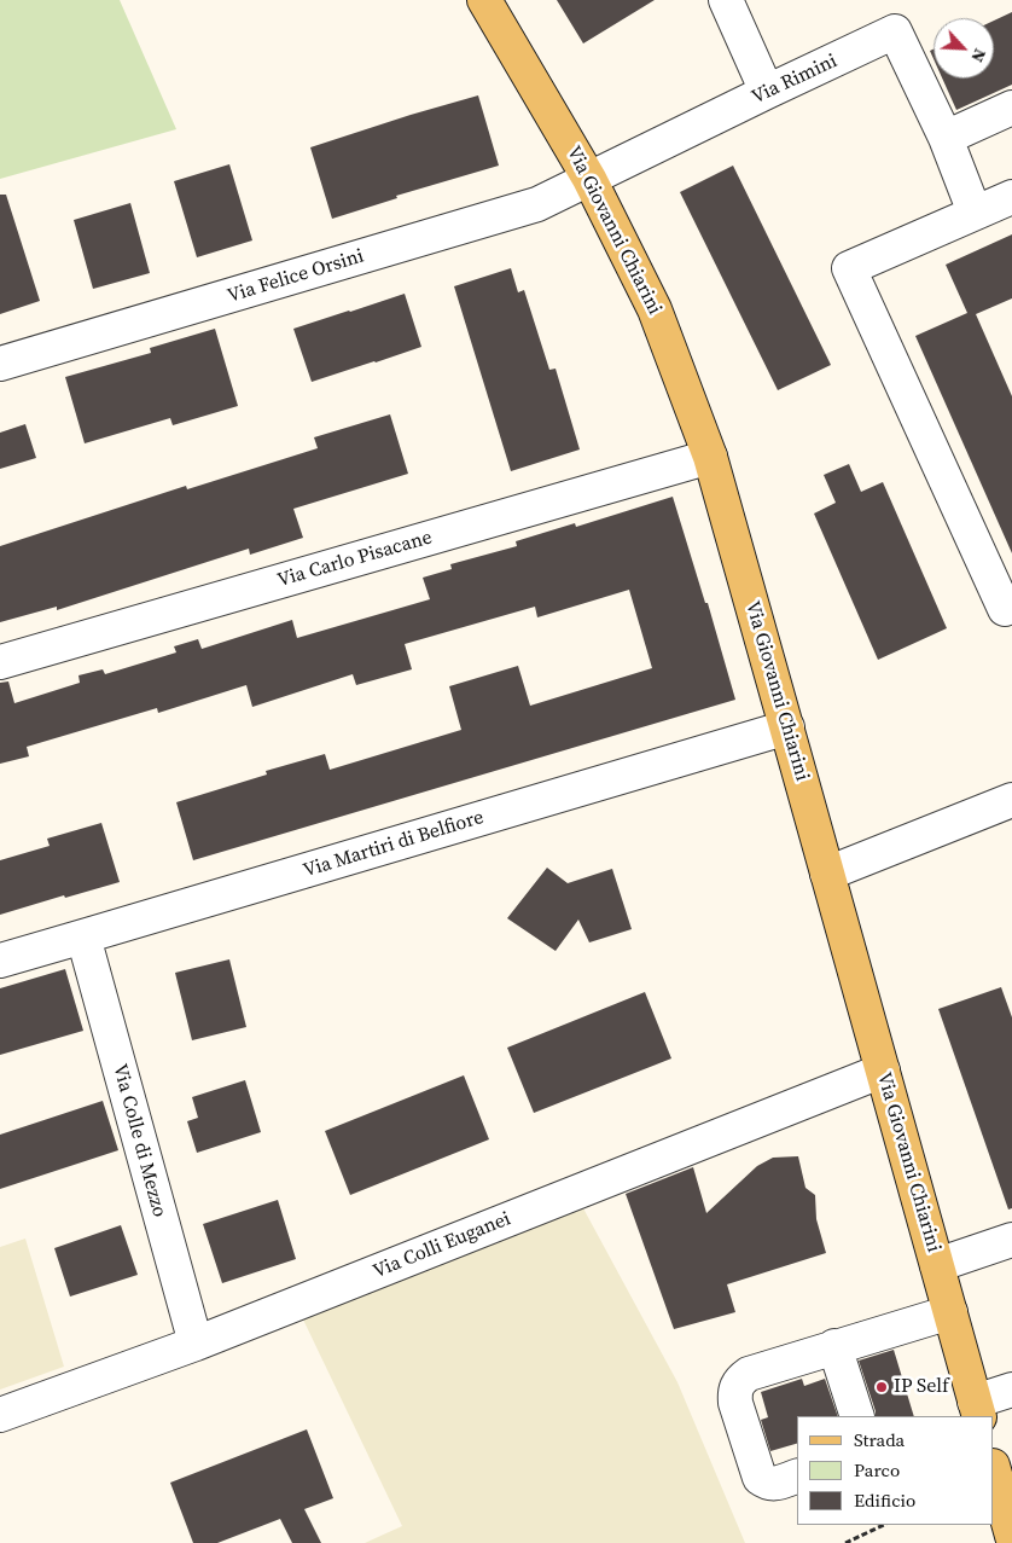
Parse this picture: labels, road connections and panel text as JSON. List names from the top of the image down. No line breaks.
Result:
{"streets":{"main road":["Via Giovanni Chiarini"],"street":["Via Rimini","Via Felice Orsini","Via Carlo Pisacane","Via Martiri di Belfiore","Via Colle di Mezzo","Via Colli Euganei"]},"crossings":[["Via Rimini","Via Giovanni Chiarini"],["Via Rimini","Via Felice Orsini"],["Via Giovanni Chiarini","Via Felice Orsini"],["Via Giovanni Chiarini","Via Carlo Pisacane"],["Via Giovanni Chiarini","Via Martiri di Belfiore"],["Via Giovanni Chiarini","Via Colli Euganei"],["Via Martiri di Belfiore","Via Colle di Mezzo"],["Via Colle di Mezzo","Via Colli Euganei"]],"places":["IP Self"],"legend":["Strada","Parco","Edificio"],"north":"bottom right"}
